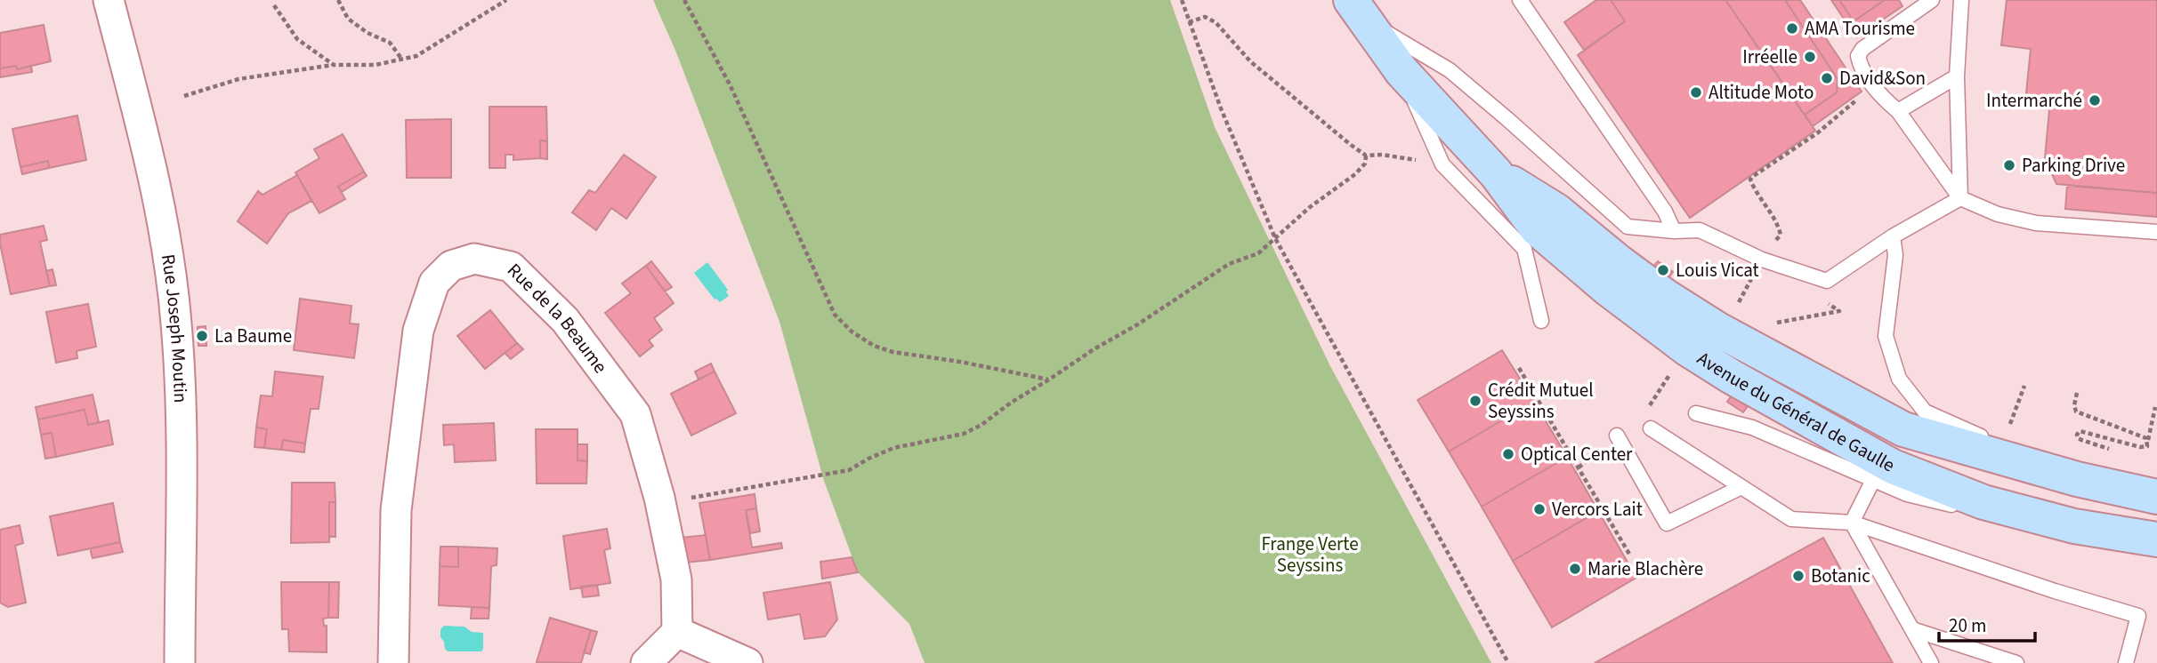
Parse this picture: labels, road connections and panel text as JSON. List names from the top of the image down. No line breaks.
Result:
{"streets":{"main road":["Avenue du Général de Gaulle"],"street":["Rue de la Beaume","Rue Joseph Moutin"]},"parks":["Frange Verte Seyssins"],"places":["AMA Tourisme","Irréelle","David&Son","Altitude Moto","Intermarché","Parking Drive","Louis Vicat","La Baume","Crédit Mutuel Seyssins","Optical Center","Vercors Lait","Marie Blachère","Botanic"],"scale_bar":"20 m"}
